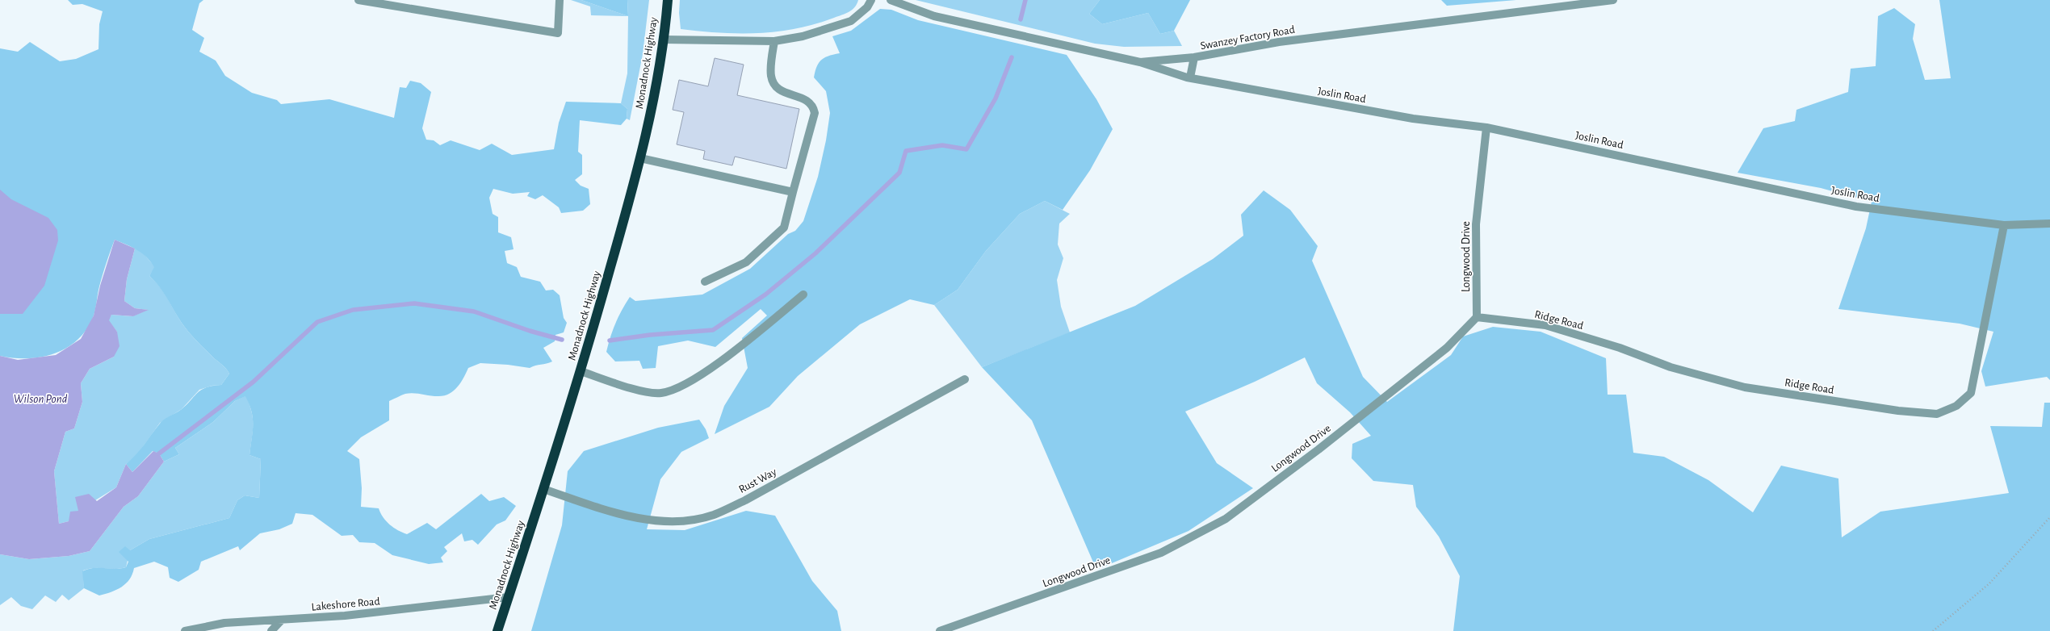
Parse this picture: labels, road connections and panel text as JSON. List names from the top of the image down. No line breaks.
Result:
{"streets":{"highway":["Monadnock Highway"],"street":["Swanzey Factory Road","Joslin Road","Longwood Drive","Ridge Road","Rust Way","Lakeshore Road"]},"crossings":[["Swanzey Factory Road","Joslin Road"],["Monadnock Highway","Rust Way"],["Monadnock Highway","Lakeshore Road"],["Joslin Road","Longwood Drive"],["Joslin Road","Ridge Road"],["Longwood Drive","Ridge Road"]],"water":["Wilson Pond"]}
